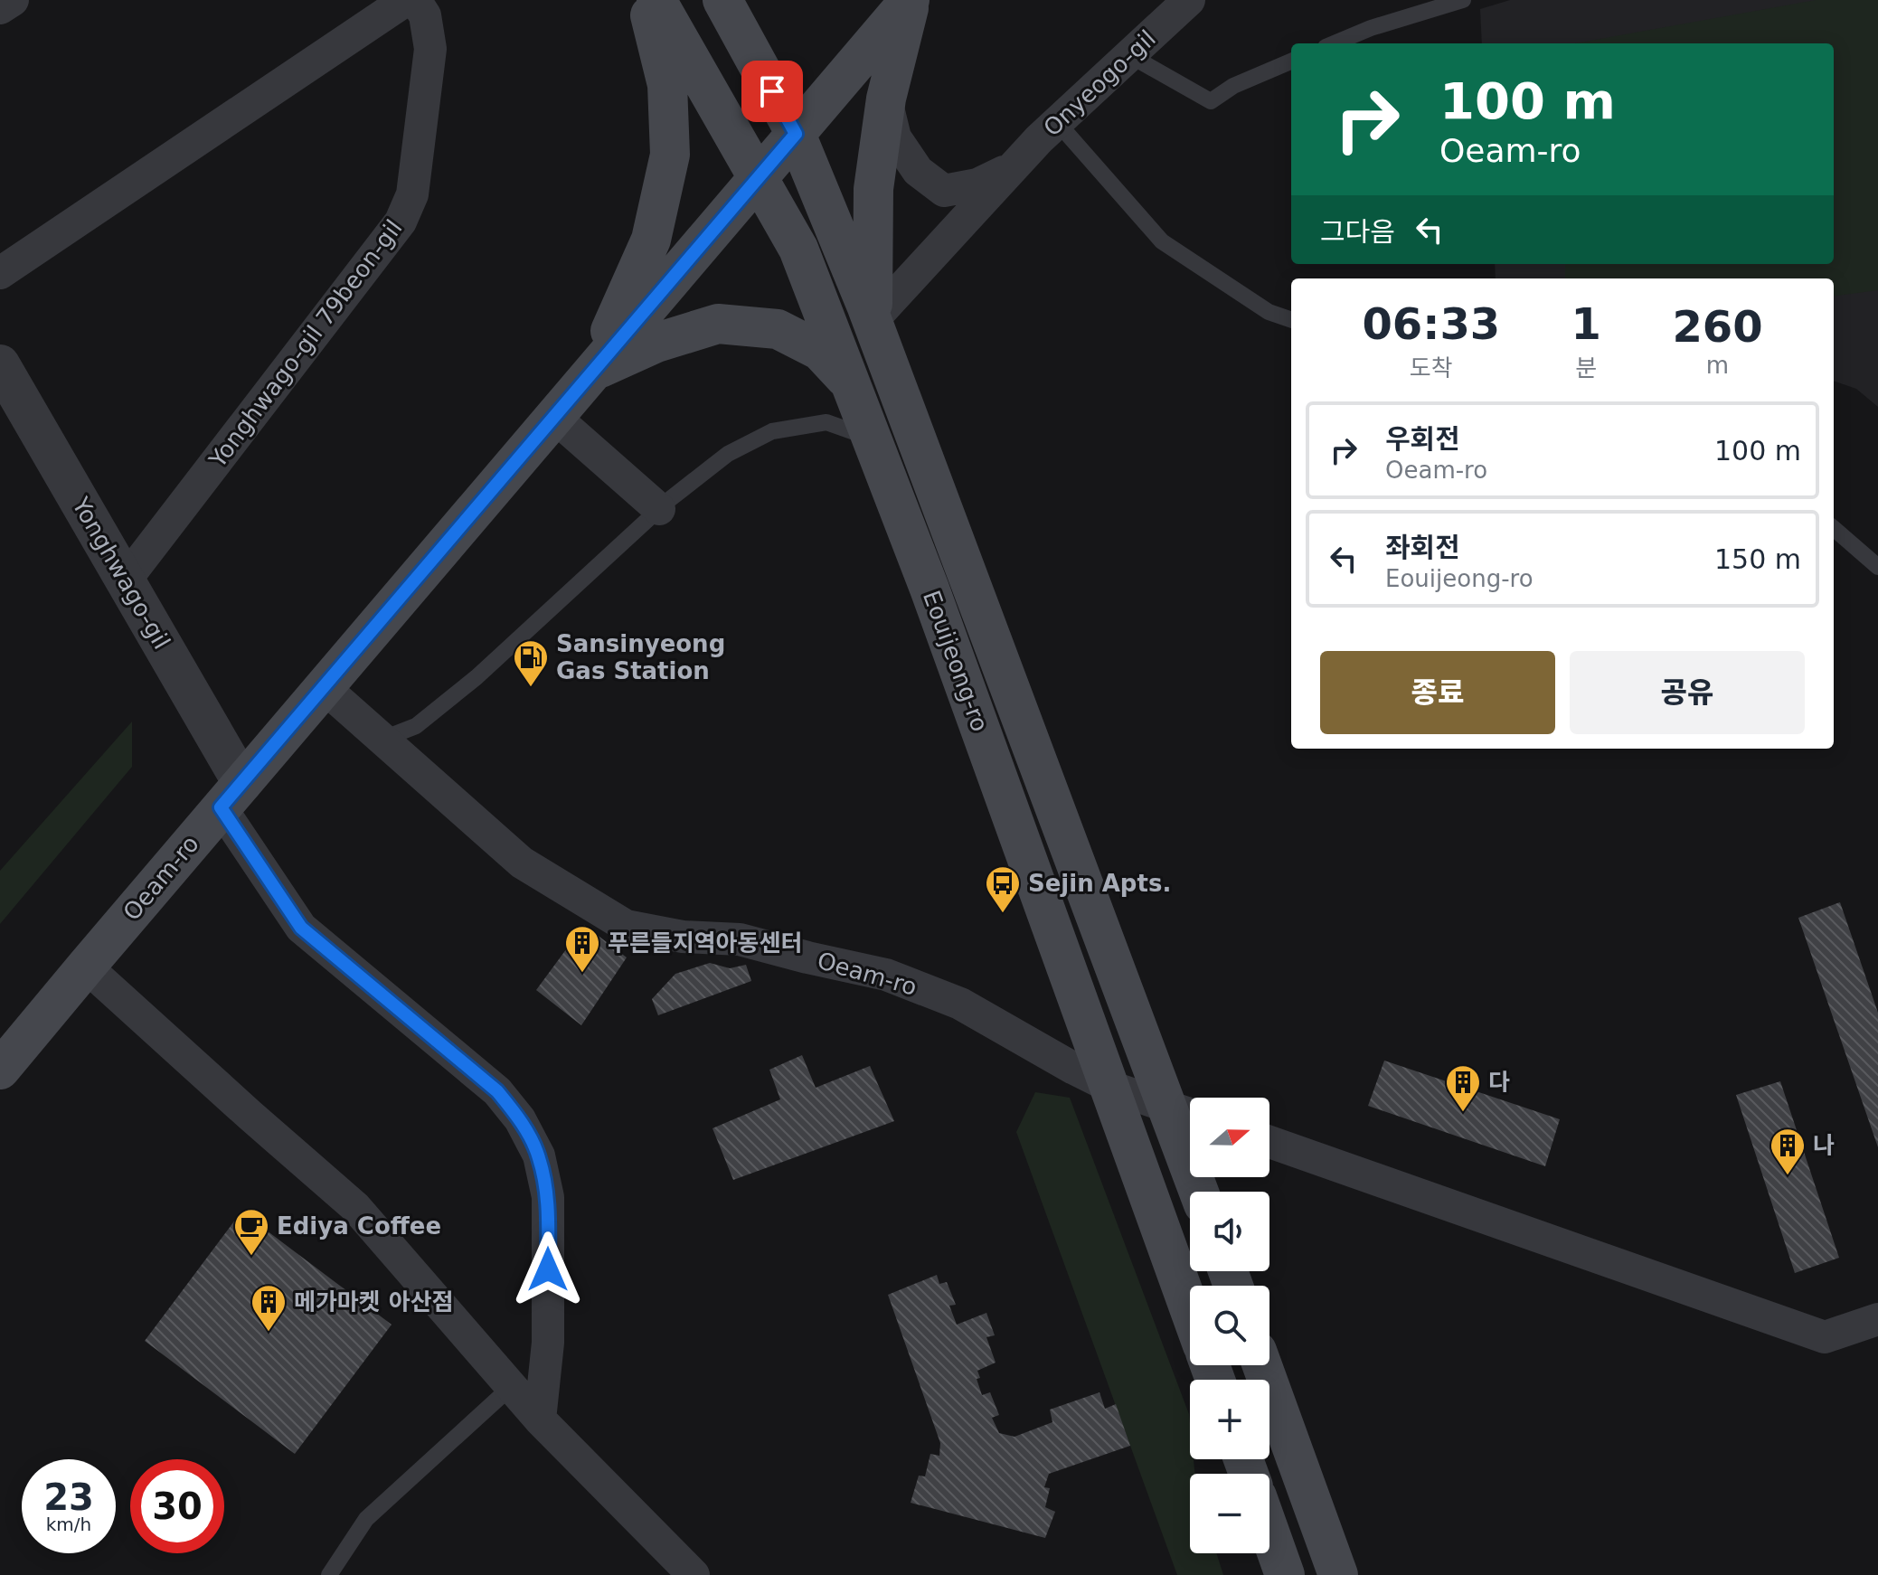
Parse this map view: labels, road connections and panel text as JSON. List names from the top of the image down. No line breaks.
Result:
{"streets":{"main road":["Eouijeong-ro","Oeam-ro"],"street":["Onyeogo-gil","Yonghwago-gil 79beon-gil","Yonghwago-gil"]},"crossings":[["Onyeogo-gil","Eouijeong-ro"],["Yonghwago-gil 79beon-gil","Yonghwago-gil"],["Yonghwago-gil","Oeam-ro"],["Eouijeong-ro","Oeam-ro"]],"places":{"fuel station":["Sansinyeong Gas Station"],"bus stop":["Sejin Apts."],"building":["푸른들지역아동센터","다","나","메가마켓 아산점"],"cafe":["Ediya Coffee"]},"north":"right","page":{"turn":["100 m","Oeam-ro"],"then":"그다음","eta":["06:33","도착","1","분","260","m"],"list":[{"name":"우회전","note":"Oeam-ro","value":"100 m"},{"name":"좌회전","note":"Eouijeong-ro","value":"150 m"}],"buttons":["종료","공유"],"map_buttons":["+","−"],"speed":"23 km/h","limit":"30"}}
